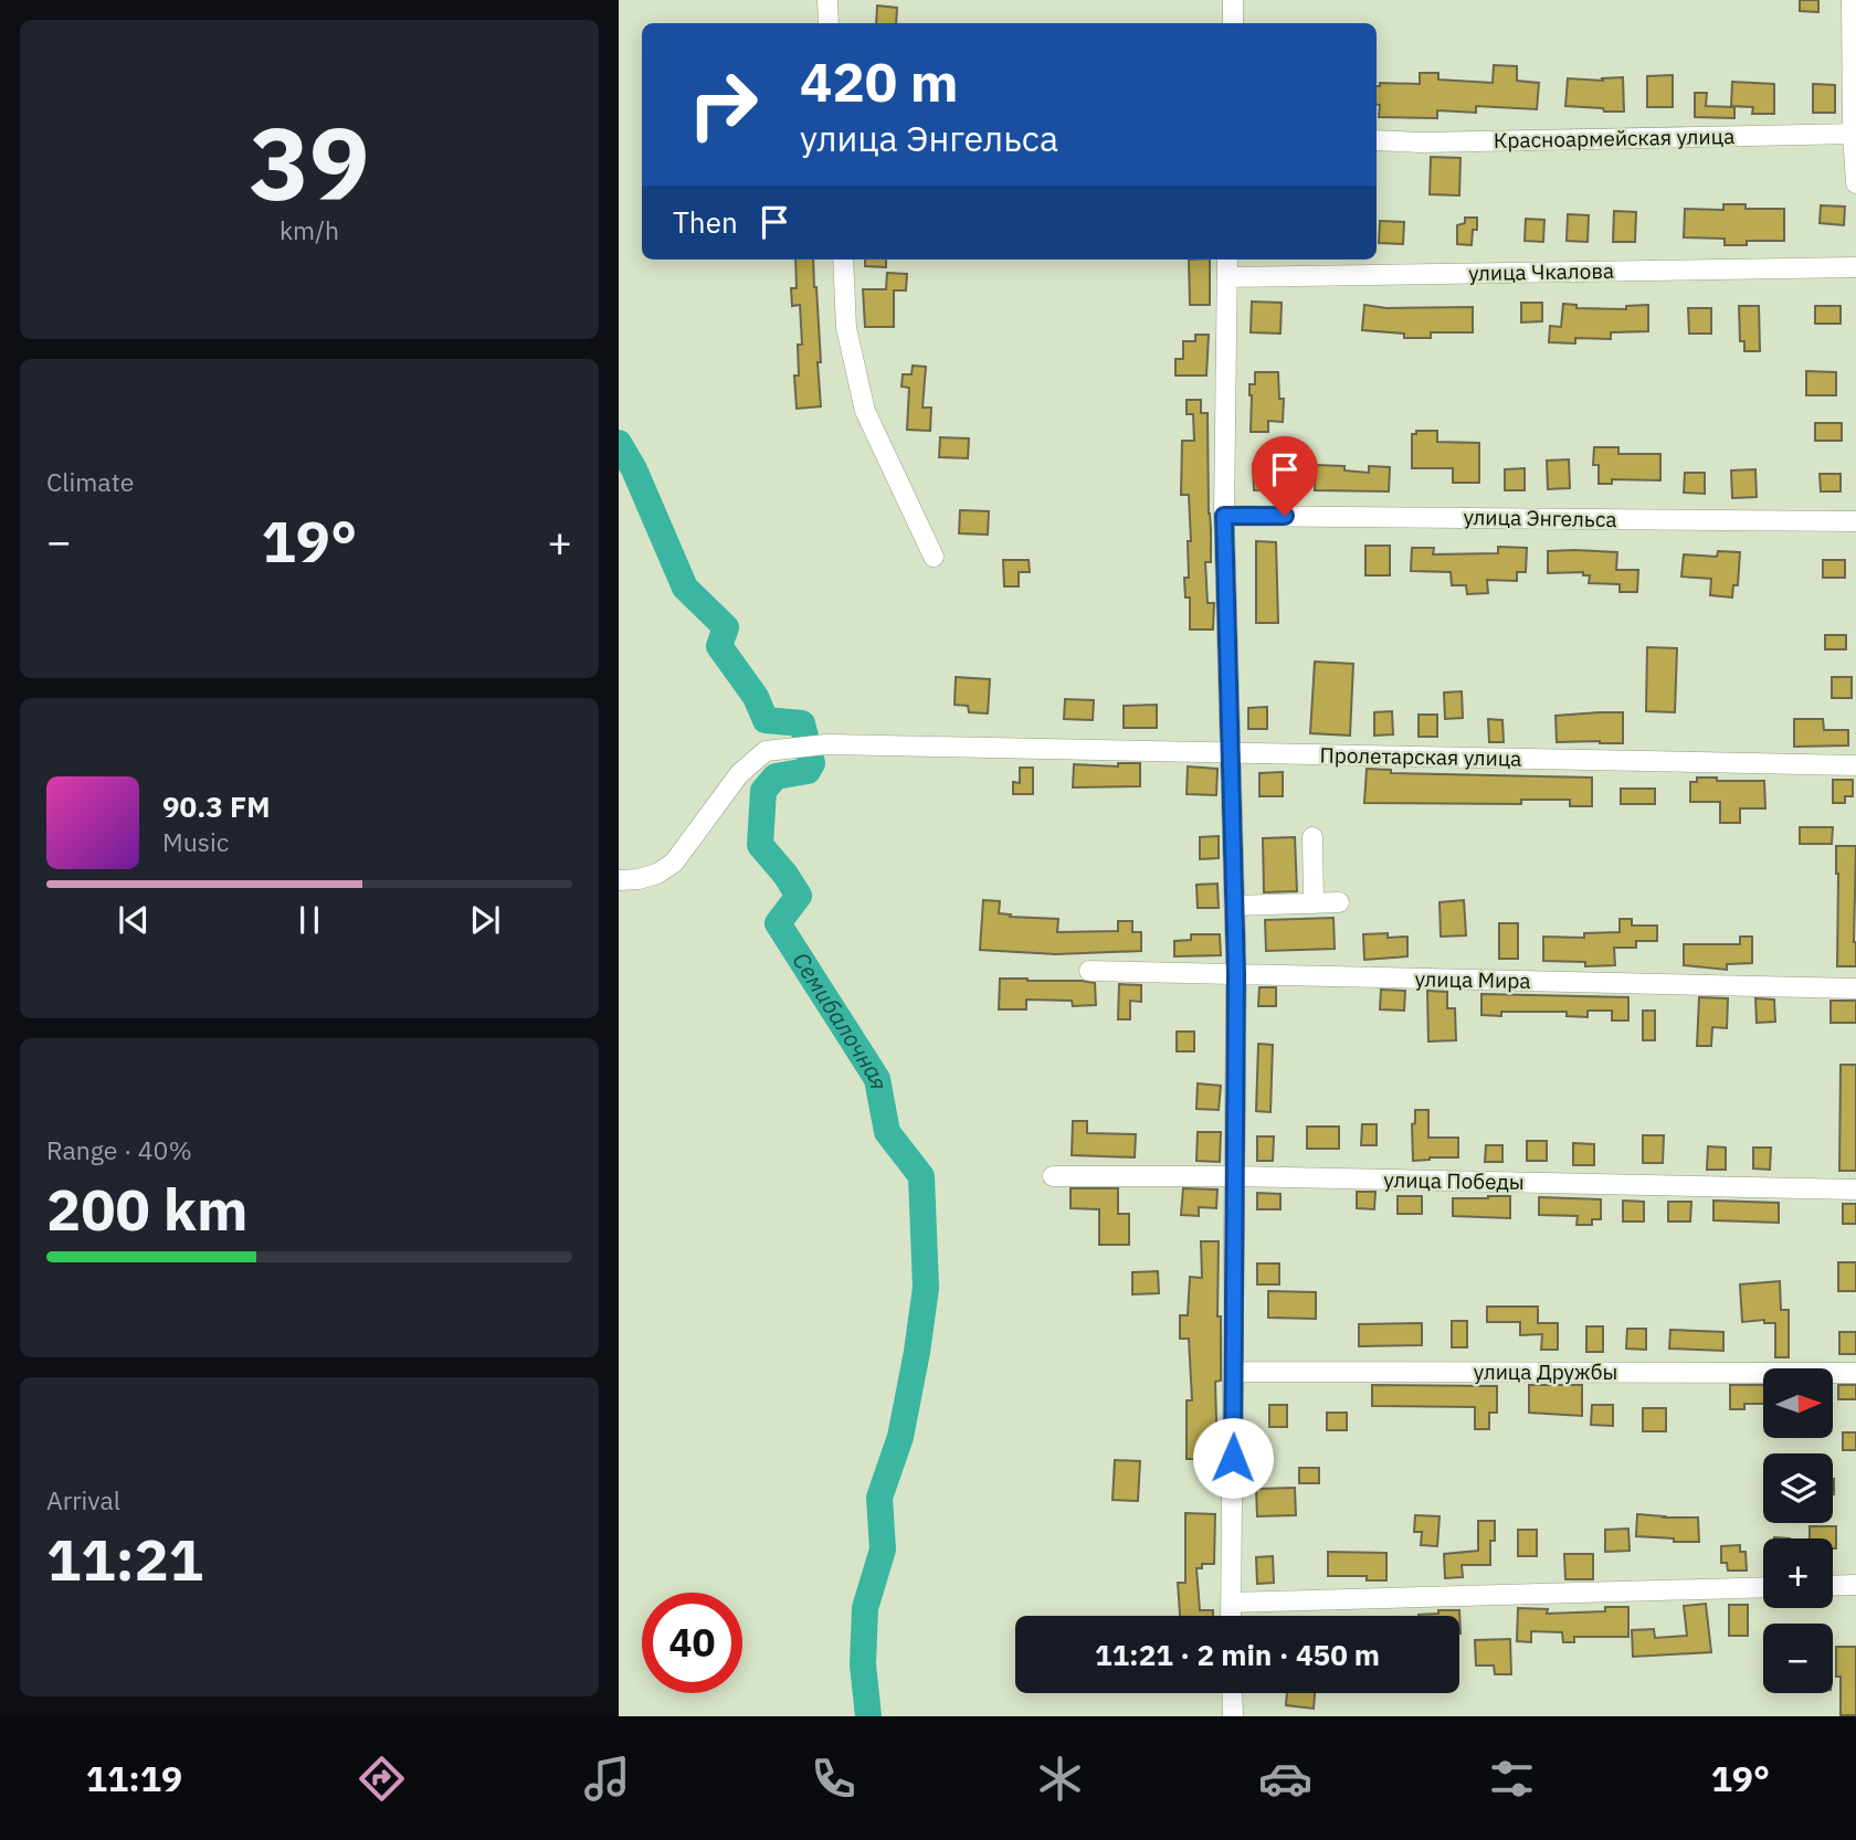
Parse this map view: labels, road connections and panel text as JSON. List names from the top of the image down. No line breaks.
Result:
{"streets":{"street":["Красноармейская улица","улица Чкалова","улица Энгельса","Пролетарская улица","улица Мира","улица Победы","улица Дружбы"]},"water":["Семибалочная"],"north":"right","page":{"tile":[["39","km/h"],"Climate",["Range · 40%","200 km"],["Arrival","11:21"]],"turn":["420 m","улица Энгельса"],"then":"Then","heat":["−","19°","+"],"song":["90.3 FM","Music"],"map_buttons":["+","−"],"limit":"40","trip":"11:21 · 2 min · 450 m","tabs":["11:19","19°"]}}
